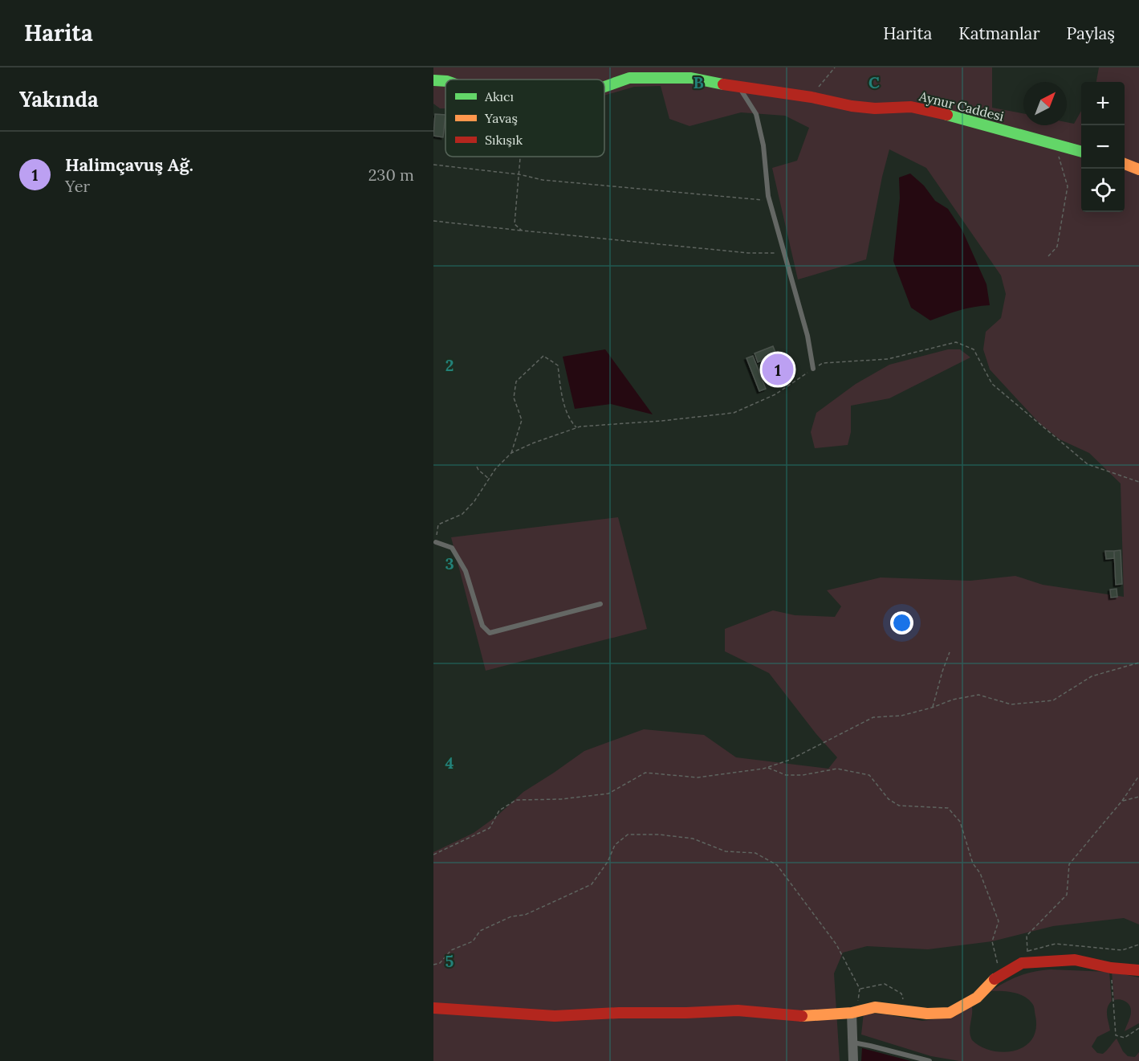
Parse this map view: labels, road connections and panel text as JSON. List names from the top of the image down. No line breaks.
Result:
{"streets":{"street":["Aynur Caddesi"]},"legend":["Akıcı","Yavaş","Sıkışık"],"north":"top right","page":{"header":"Harita","nav":["Harita","Katmanlar","Paylaş"],"heading":"Yakında","map_buttons":["+","−"],"list":[{"mark":"1","name":"Halimçavuş Ağ.","note":"Yer","value":"230 m"}],"pins":"1"},"grid":{"columns":["B","C"],"rows":["2","3","4","5"]}}
